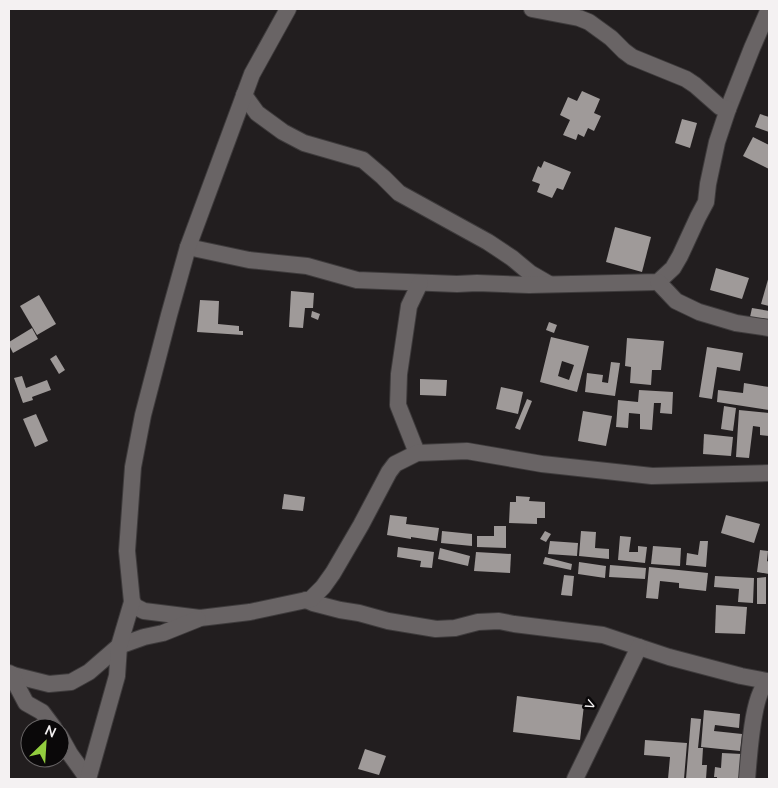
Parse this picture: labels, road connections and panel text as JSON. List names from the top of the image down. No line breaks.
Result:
{"streets":{"street":["v"]},"north":"top right"}
